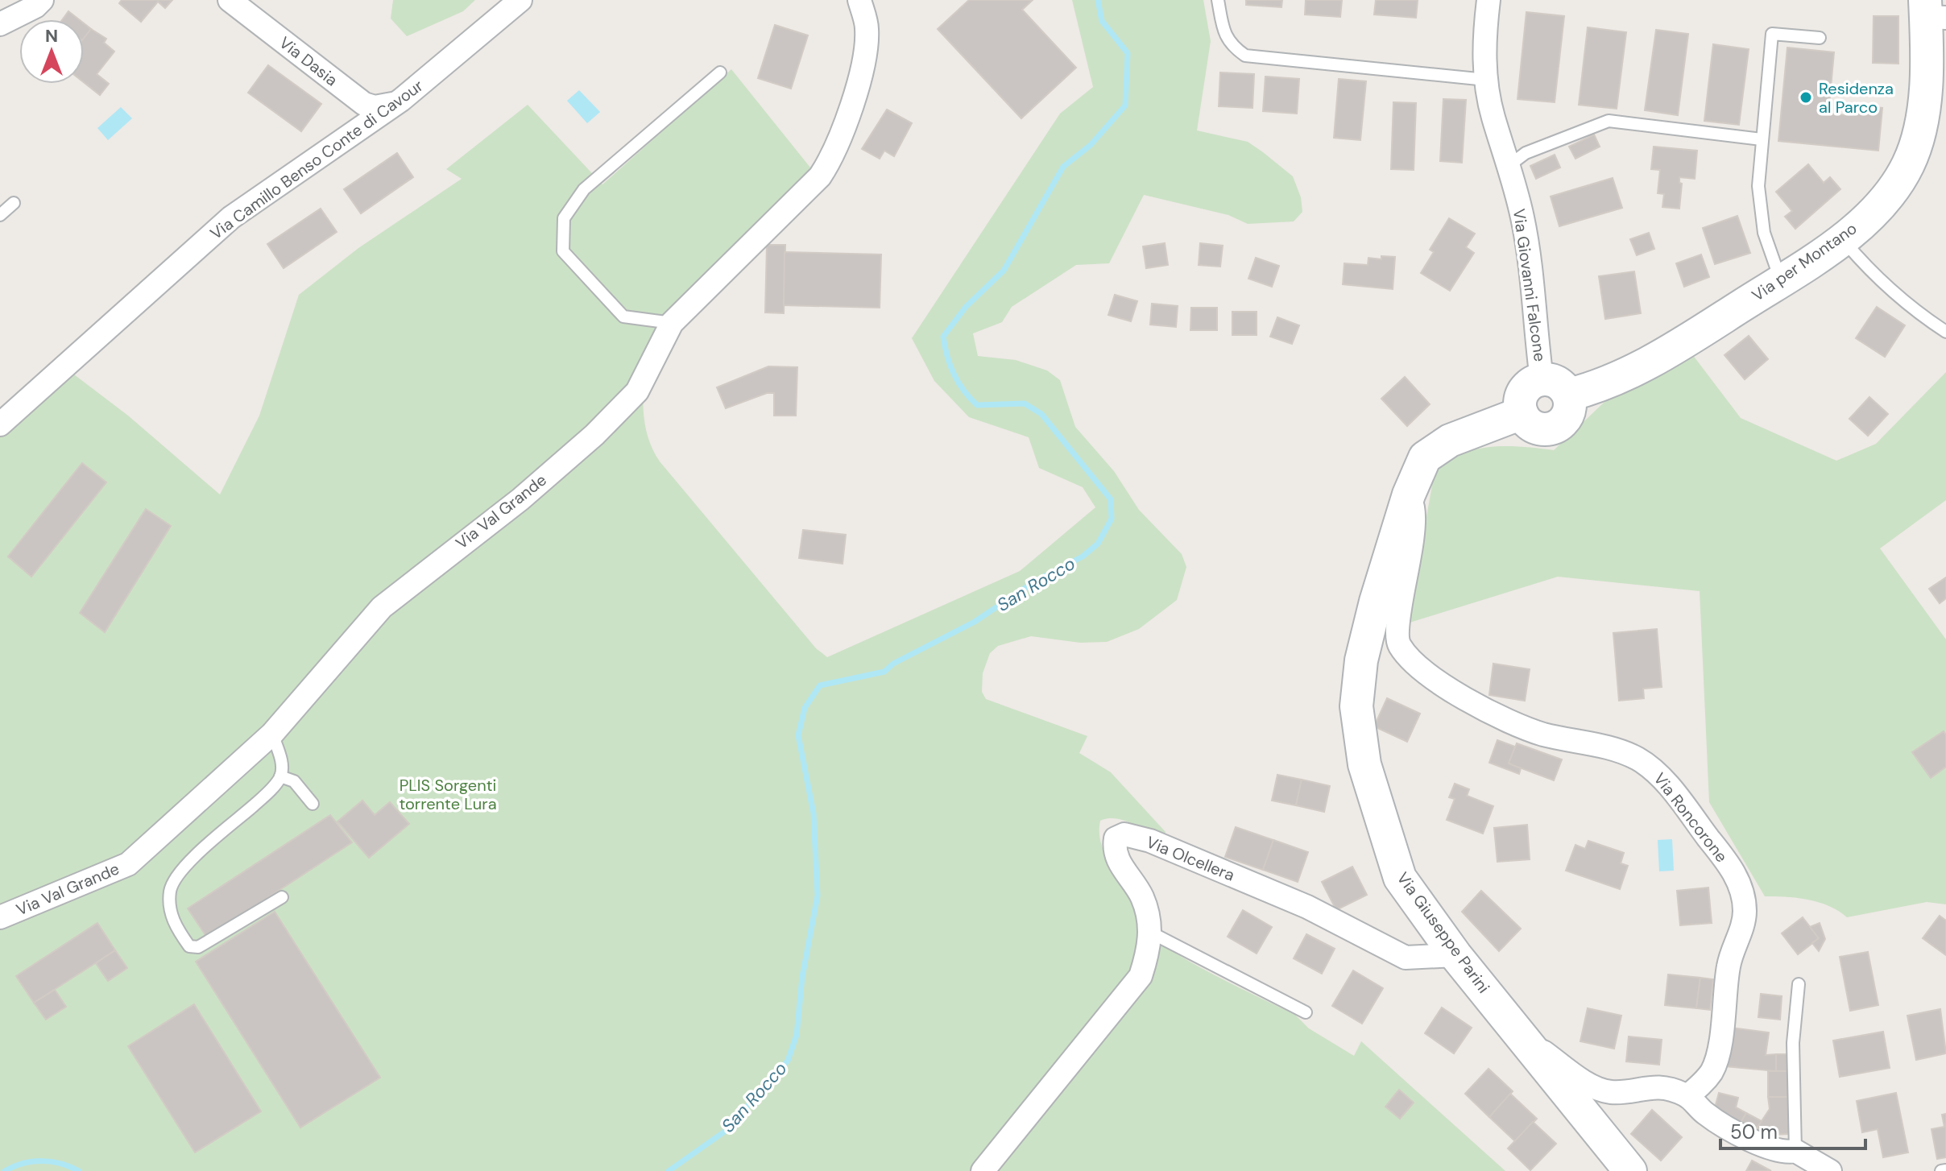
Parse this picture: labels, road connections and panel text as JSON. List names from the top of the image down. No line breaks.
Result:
{"streets":{"street":["Via Dasia","Via Camillo Benso Conte di Cavour","Via per Montano","Via Giovanni Falcone","Via Val Grande","Via Roncorone","Via Olcellera","Via Giuseppe Parini"]},"crossings":[["Via Dasia","Via Camillo Benso Conte di Cavour"],["Via per Montano","Via Giovanni Falcone"],["Via per Montano","Via Giuseppe Parini"],["Via Giovanni Falcone","Via Giuseppe Parini"],["Via Roncorone","Via Giuseppe Parini"],["Via Olcellera","Via Giuseppe Parini"]],"water":["San Rocco"],"parks":["PLIS Sorgenti torrente Lura"],"places":["Residenza al Parco"],"scale_bar":"50 m","north":"top"}
